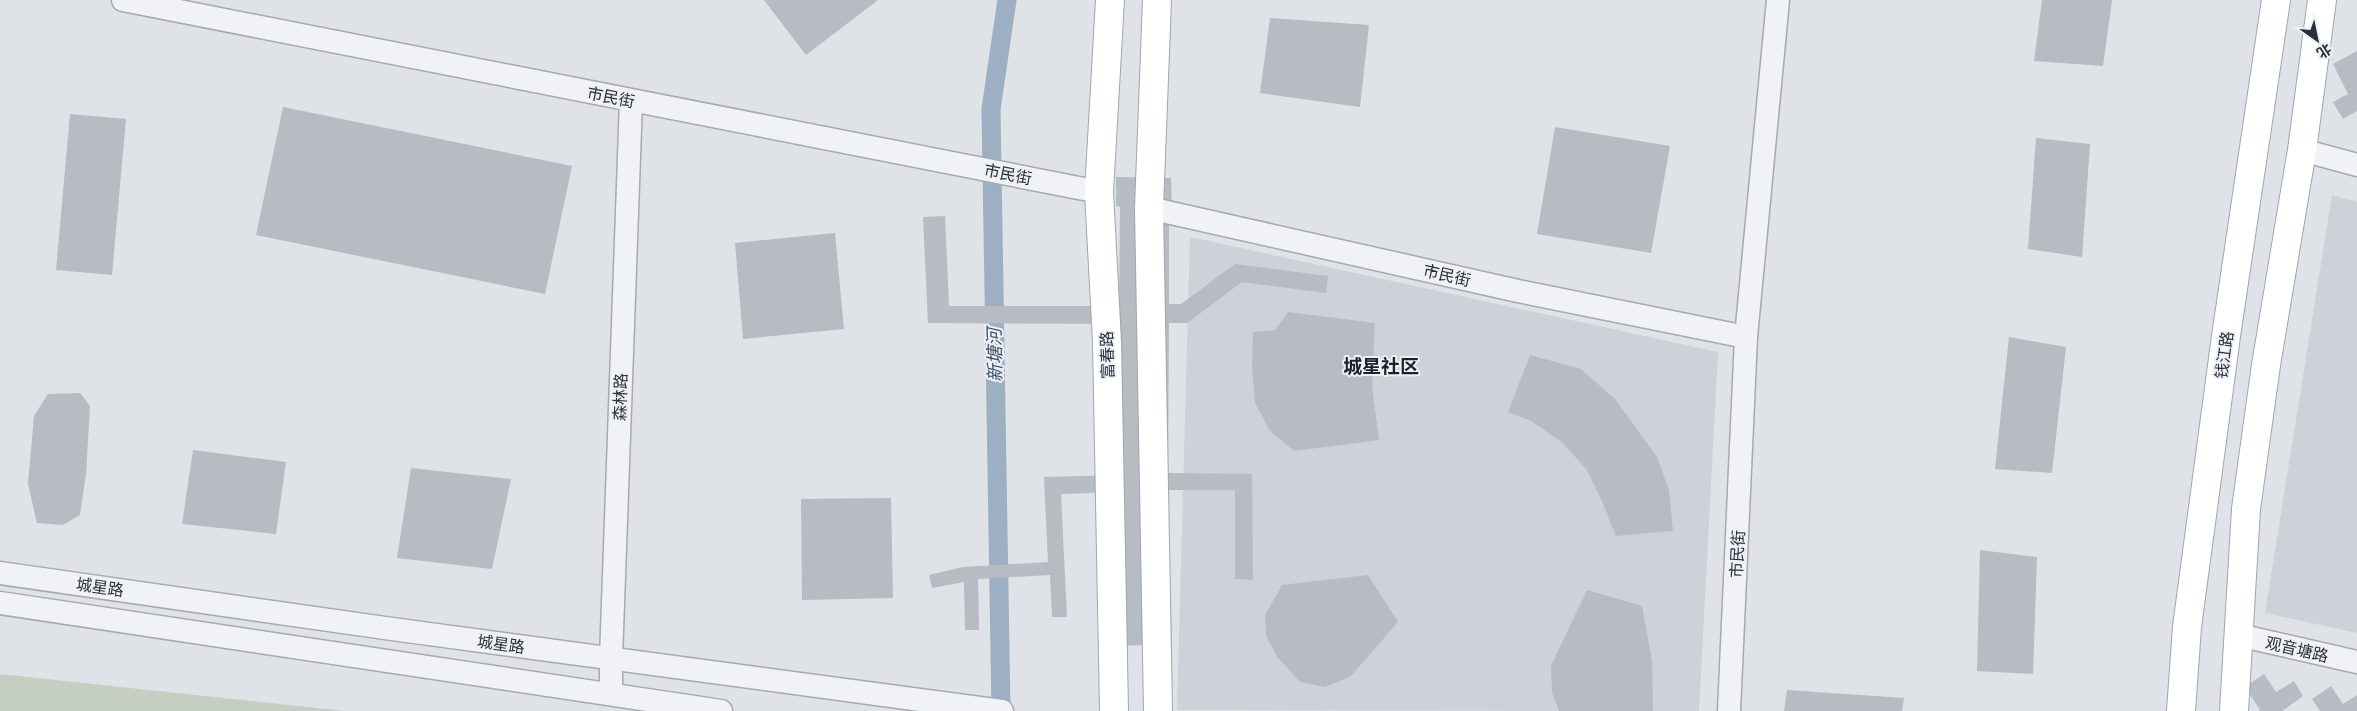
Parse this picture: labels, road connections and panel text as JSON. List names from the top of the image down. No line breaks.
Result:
{"streets":{"main road":["富春路","钱江路"],"street":["市民街","森林路","城星路","观音塘路"]},"crossings":[["市民街","富春路"],["市民街","森林路"],["森林路","城星路"]],"districts":["城星社区"],"water":["新塘河"],"north":"bottom right"}
